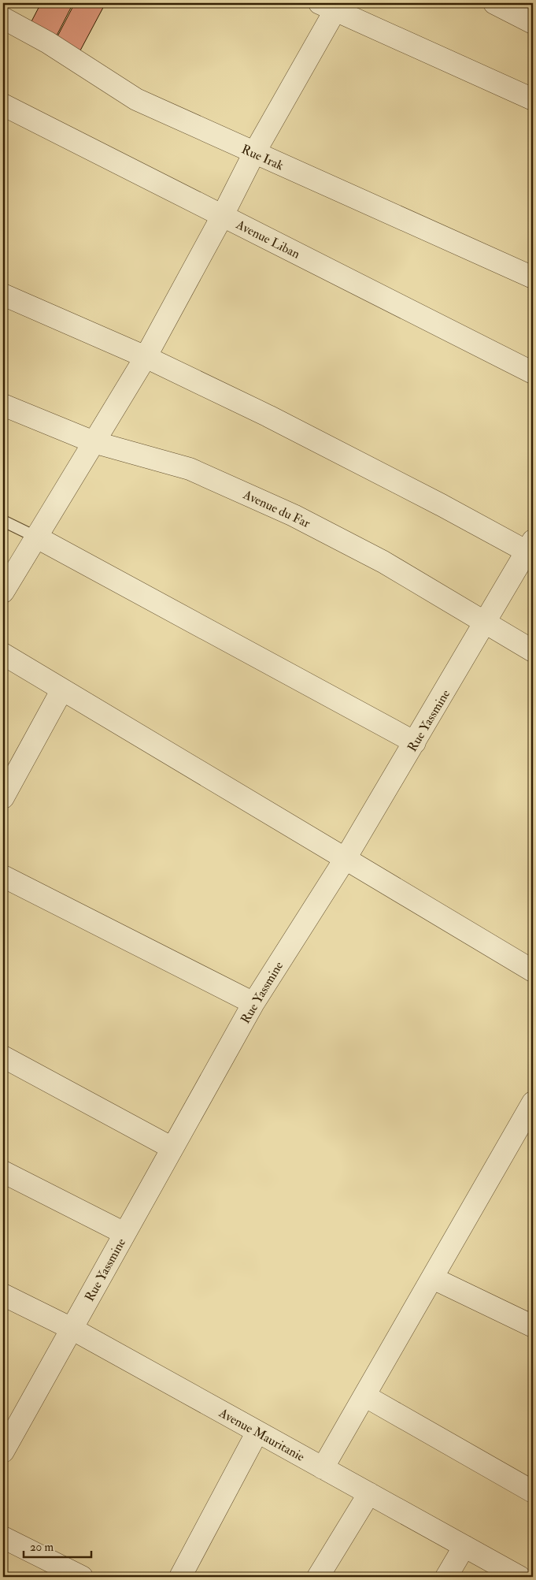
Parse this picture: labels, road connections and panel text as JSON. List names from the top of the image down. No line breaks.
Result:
{"streets":{"street":["Rue Irak","Avenue Liban","Avenue du Far","Rue Yassmine","Avenue Mauritanie"]},"crossings":[["Avenue du Far","Rue Yassmine"],["Rue Yassmine","Avenue Mauritanie"]],"scale_bar":"20 m"}
